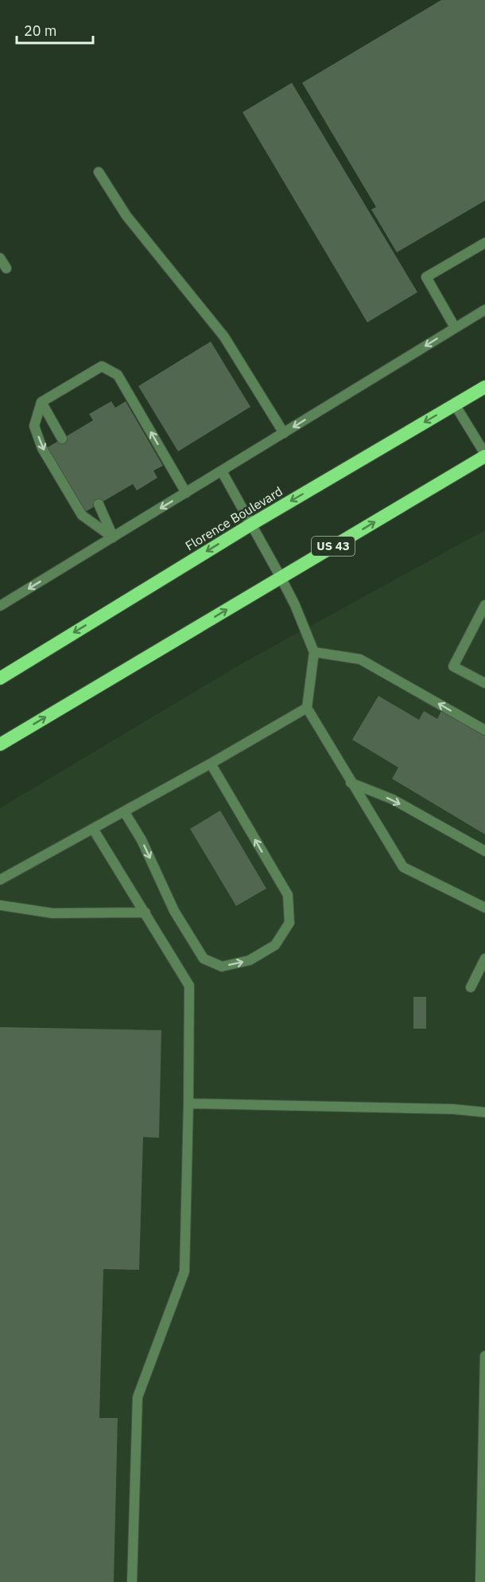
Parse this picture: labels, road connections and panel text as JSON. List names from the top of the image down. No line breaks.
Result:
{"streets":{"highway":["Florence Boulevard","US 43"]},"scale_bar":"20 m"}
